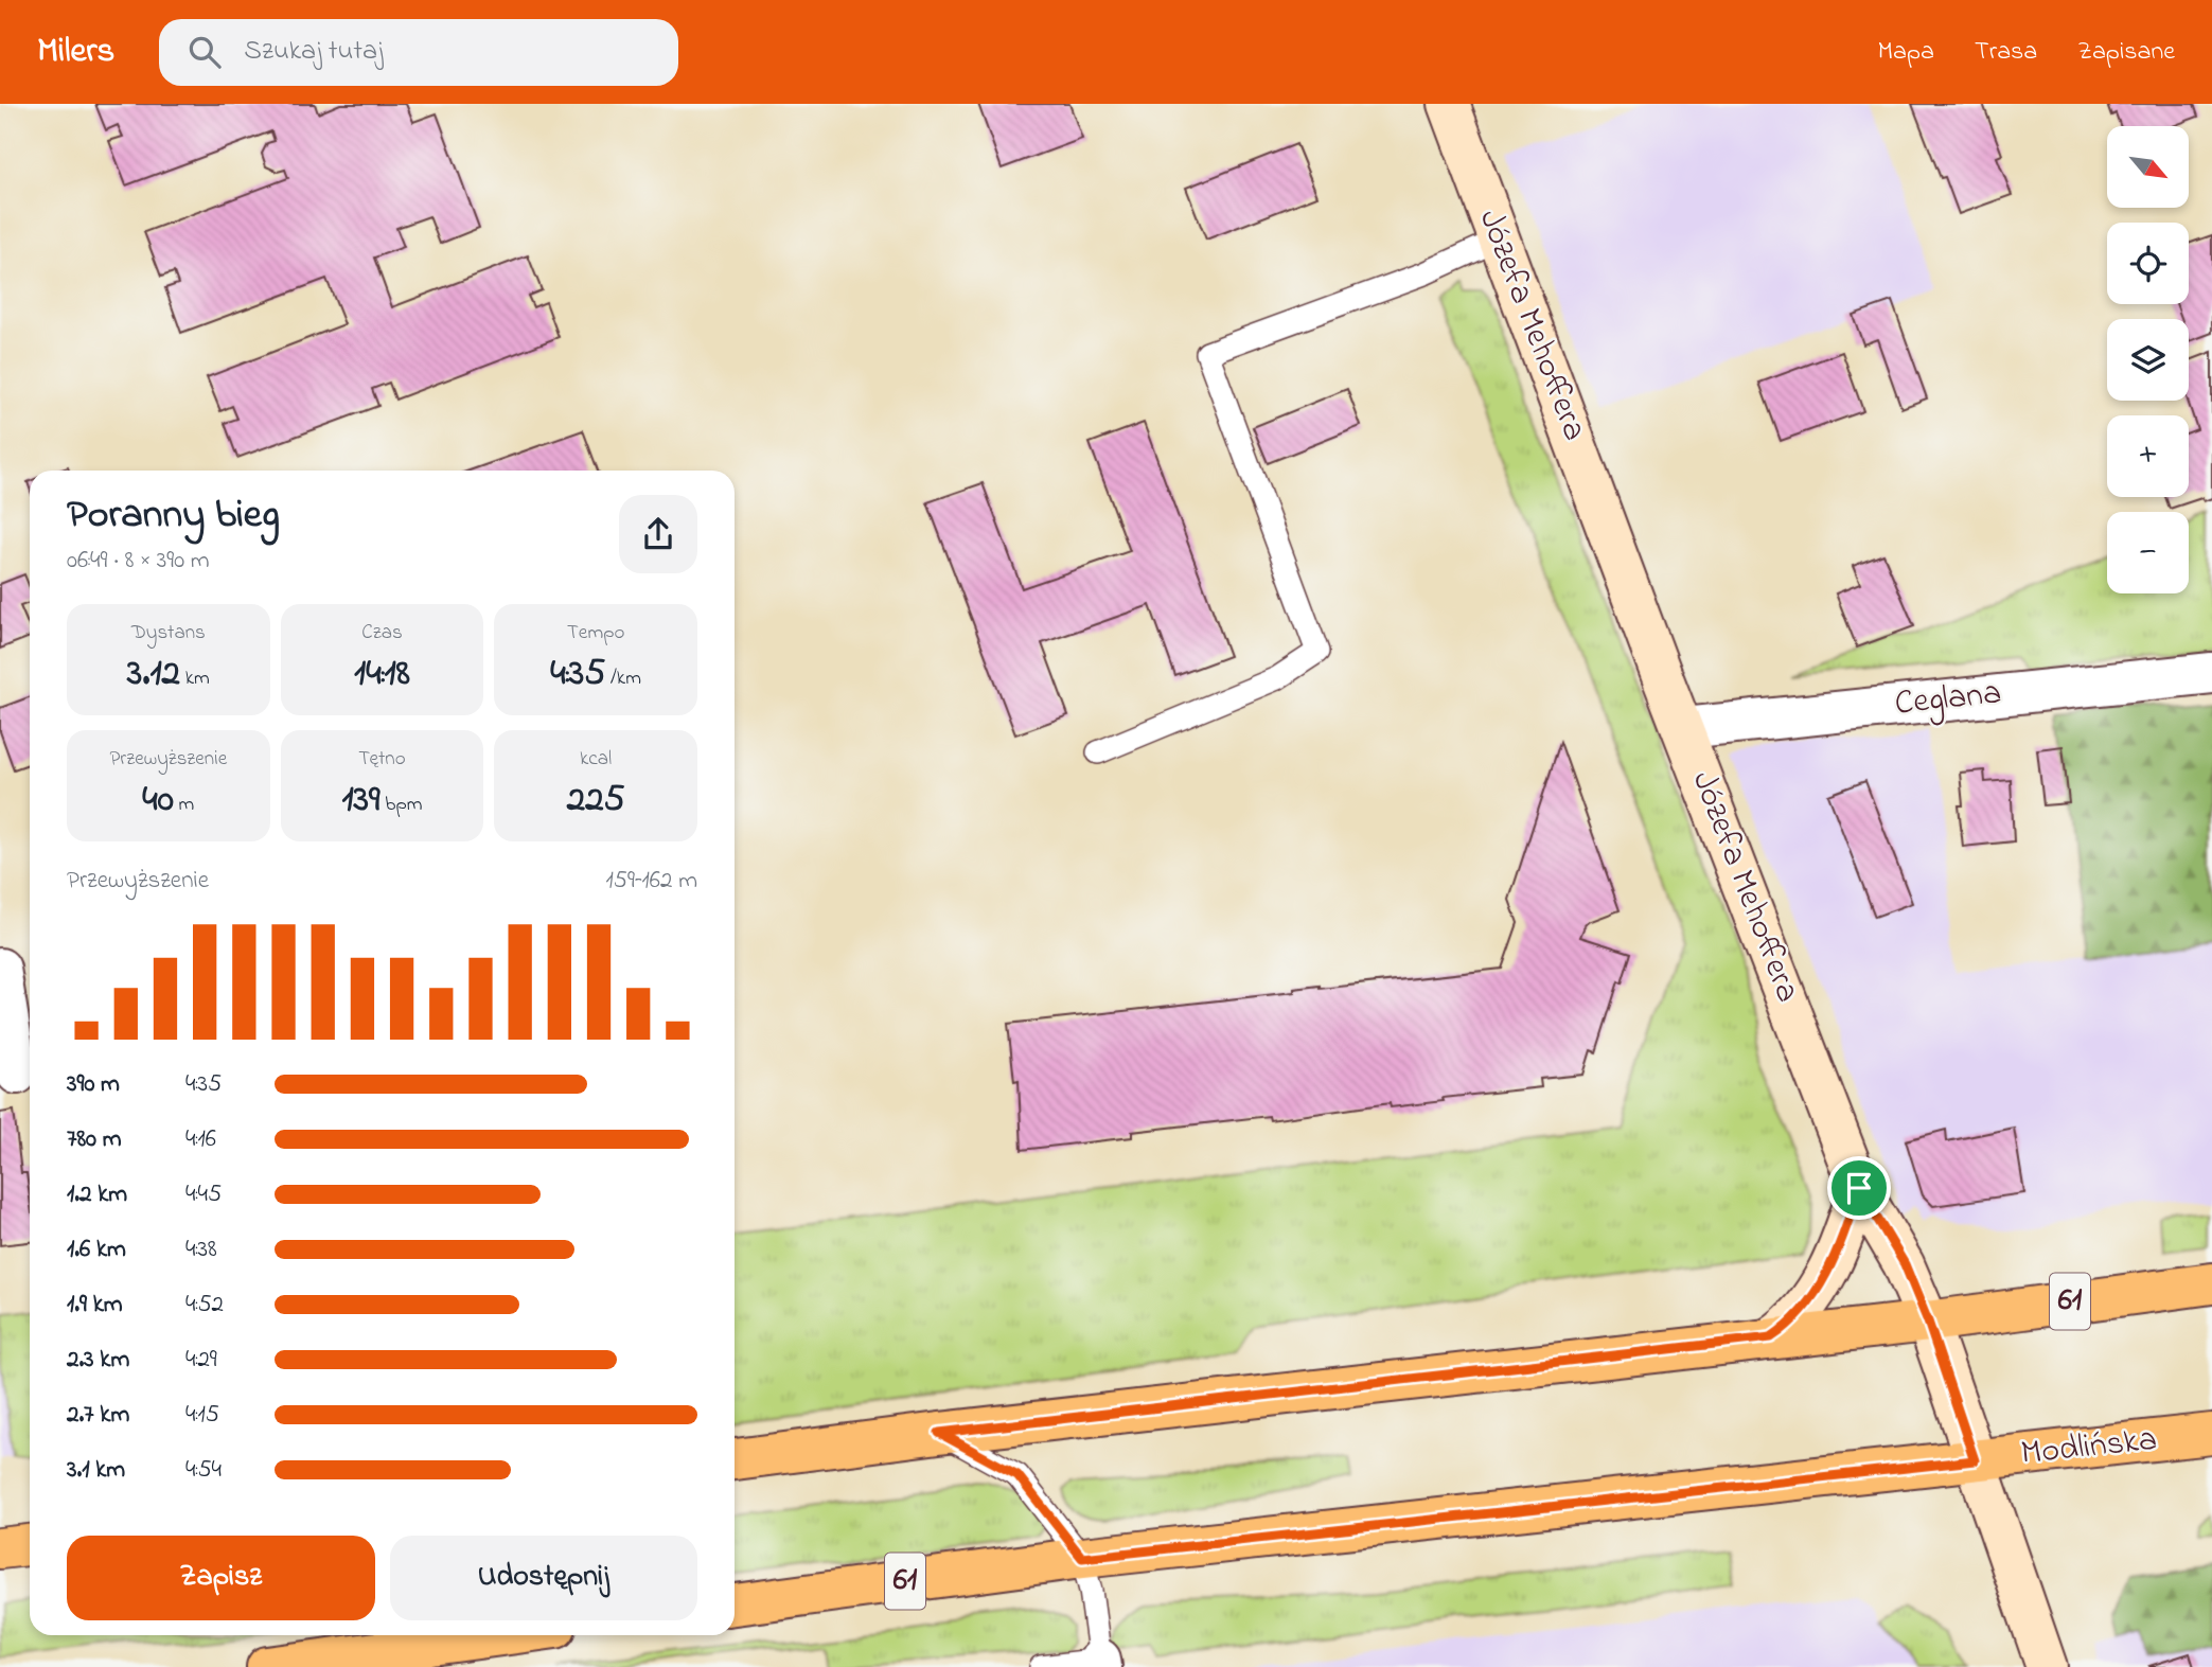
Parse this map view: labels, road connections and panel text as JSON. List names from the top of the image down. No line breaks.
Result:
{"streets":{"main road":["61","Modlińska"],"street":["Józefa Mehoffera","Ceglana"]},"crossings":[["Józefa Mehoffera","Ceglana"],["Józefa Mehoffera","61"],["Józefa Mehoffera","Modlińska"]],"north":"bottom right","page":{"header":"Milers","search":"Szukaj tutaj","nav":["Mapa","Trasa","Zapisane"],"map_buttons":["+","−"],"heading":["Poranny bieg","06:49 · 8 × 390 m"],"stats":[["Dystans","3.12 km"],["Czas","14:18"],["Tempo","4:35 /km"],["Przewyższenie","40 m"],["Tętno","139 bpm"],["kcal","225"]],"chart":["Przewyższenie","159–162 m"],"list":[{"name":"390 m","note":"4:35"},{"name":"780 m","note":"4:16"},{"name":"1.2 km","note":"4:45"},{"name":"1.6 km","note":"4:38"},{"name":"1.9 km","note":"4:52"},{"name":"2.3 km","note":"4:29"},{"name":"2.7 km","note":"4:15"},{"name":"3.1 km","note":"4:54"}],"buttons":["Zapisz","Udostępnij"]}}
